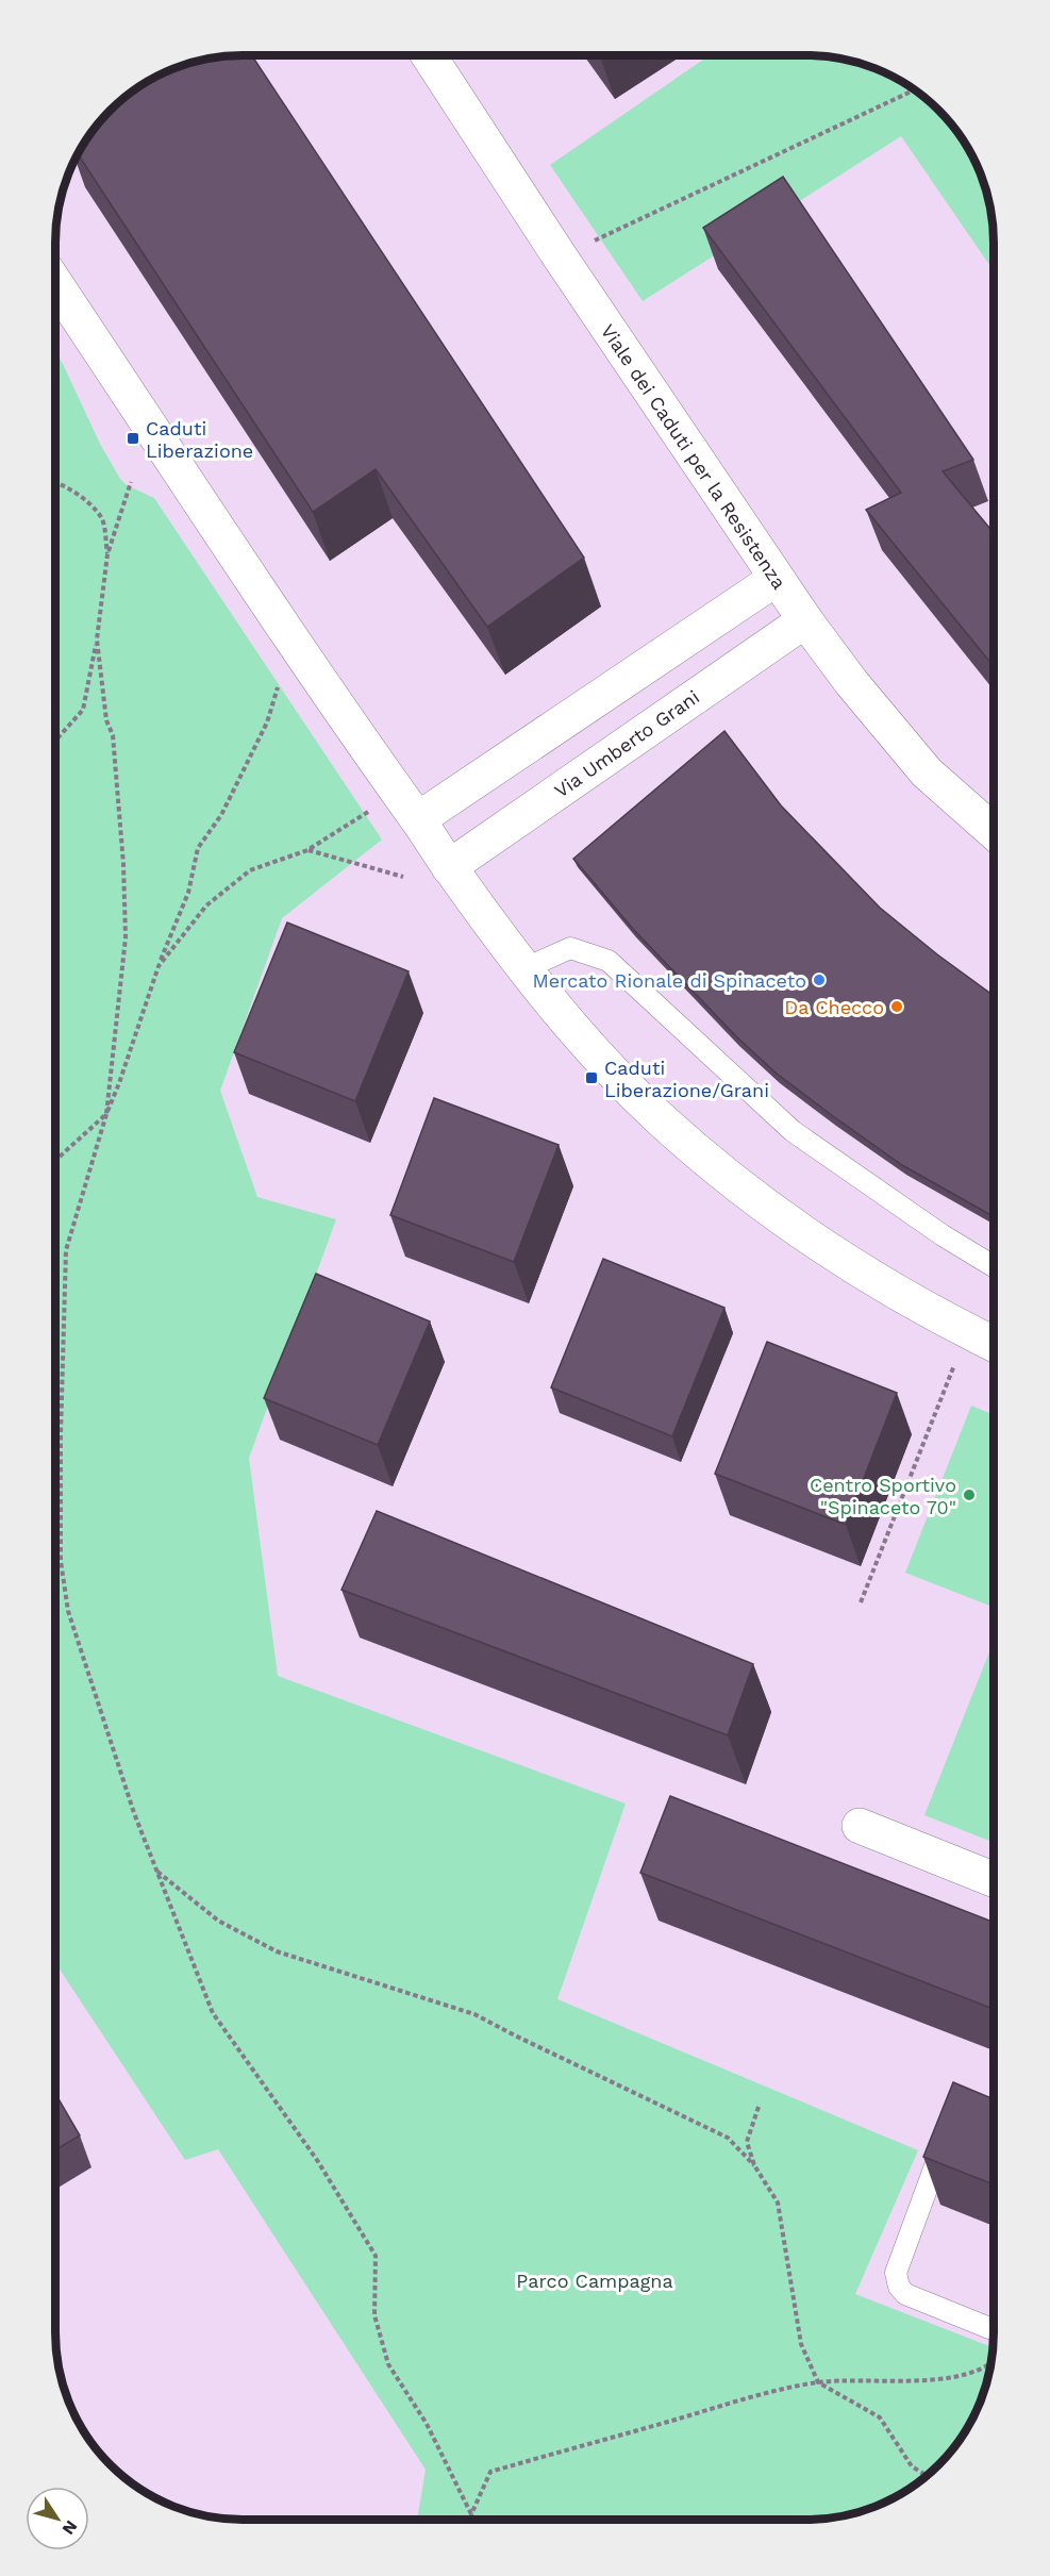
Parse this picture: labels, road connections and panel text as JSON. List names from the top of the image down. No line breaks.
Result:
{"streets":{"street":["Viale dei Caduti per la Resistenza","Via Umberto Grani"]},"crossings":[["Viale dei Caduti per la Resistenza","Via Umberto Grani"]],"parks":["Parco Campagna"],"places":{"transit":["Caduti Liberazione","Caduti Liberazione/Grani"],"other":["Mercato Rionale di Spinaceto","Da Checco","Centro Sportivo \"Spinaceto 70\""]},"north":"bottom right"}
